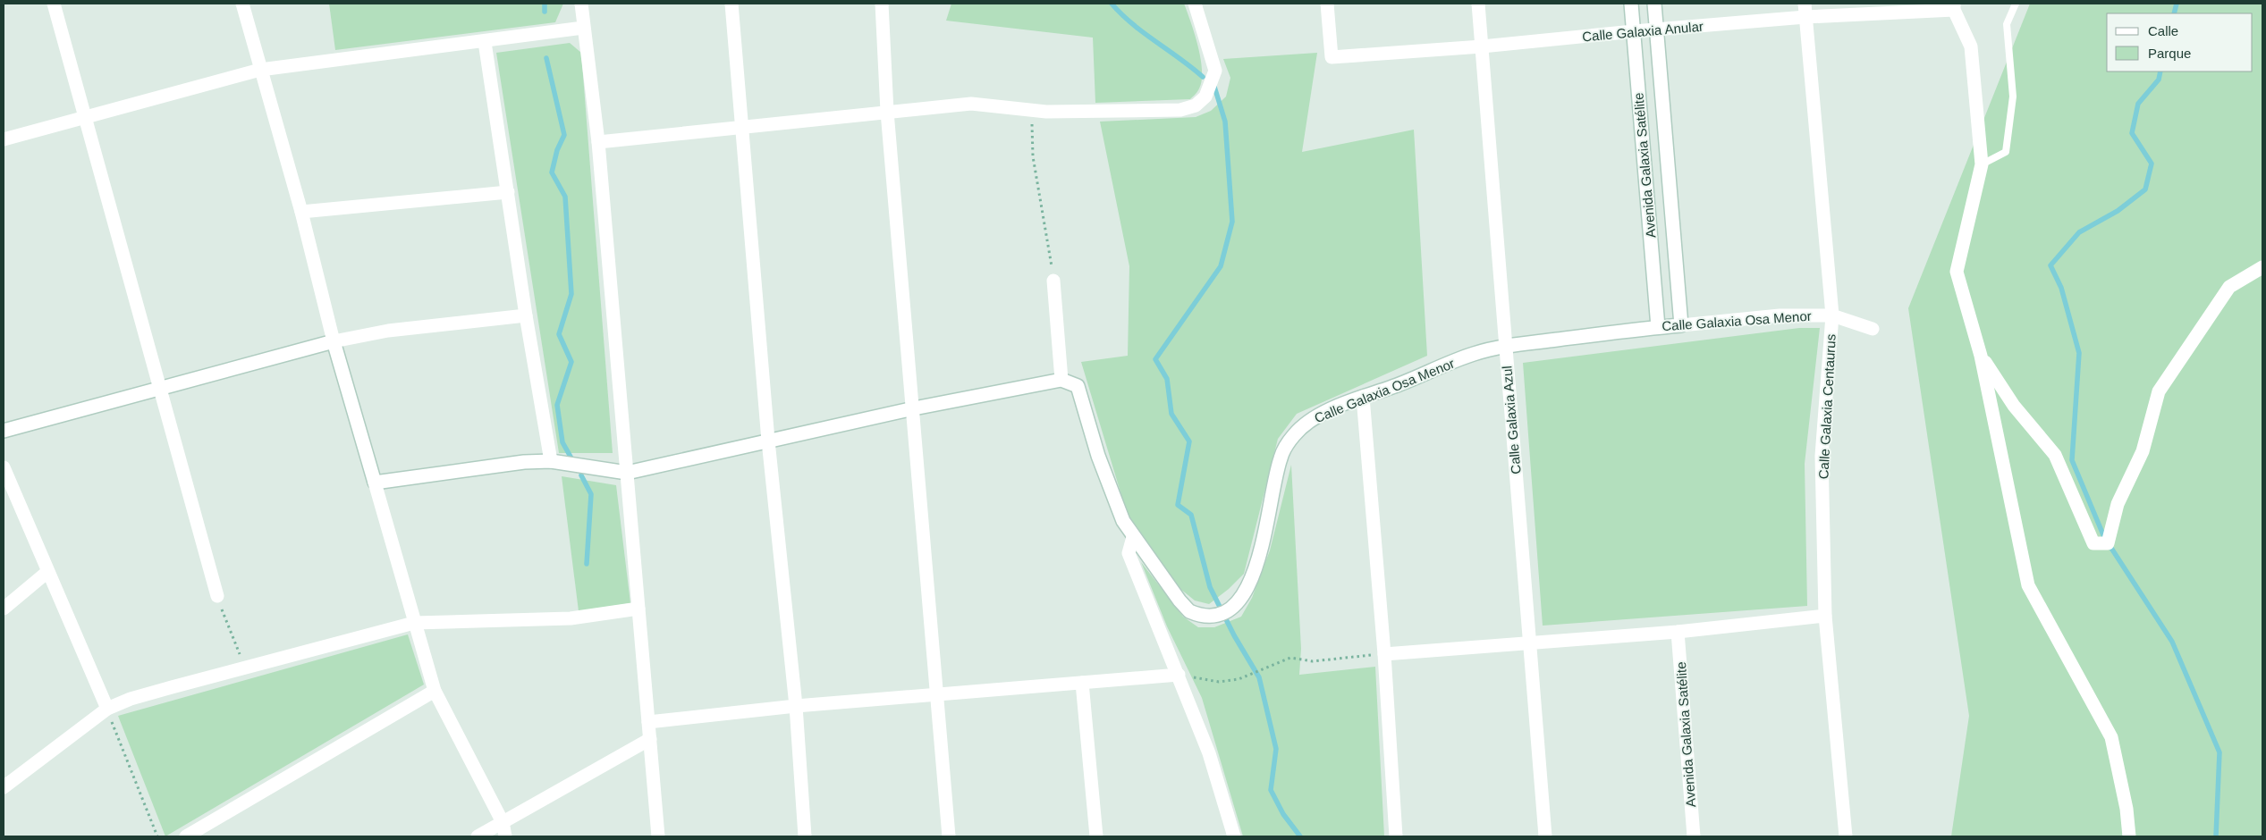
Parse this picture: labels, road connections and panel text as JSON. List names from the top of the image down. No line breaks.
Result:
{"streets":{"street":["Calle Galaxia Anular","Avenida Galaxia Satélite","Calle Galaxia Osa Menor","Calle Galaxia Centaurus","Calle Galaxia Azul"]},"crossings":[["Calle Galaxia Anular","Avenida Galaxia Satélite"],["Calle Galaxia Anular","Calle Galaxia Centaurus"],["Calle Galaxia Anular","Calle Galaxia Azul"],["Avenida Galaxia Satélite","Calle Galaxia Osa Menor"],["Calle Galaxia Osa Menor","Calle Galaxia Centaurus"],["Calle Galaxia Osa Menor","Calle Galaxia Azul"]],"legend":["Calle","Parque"]}
